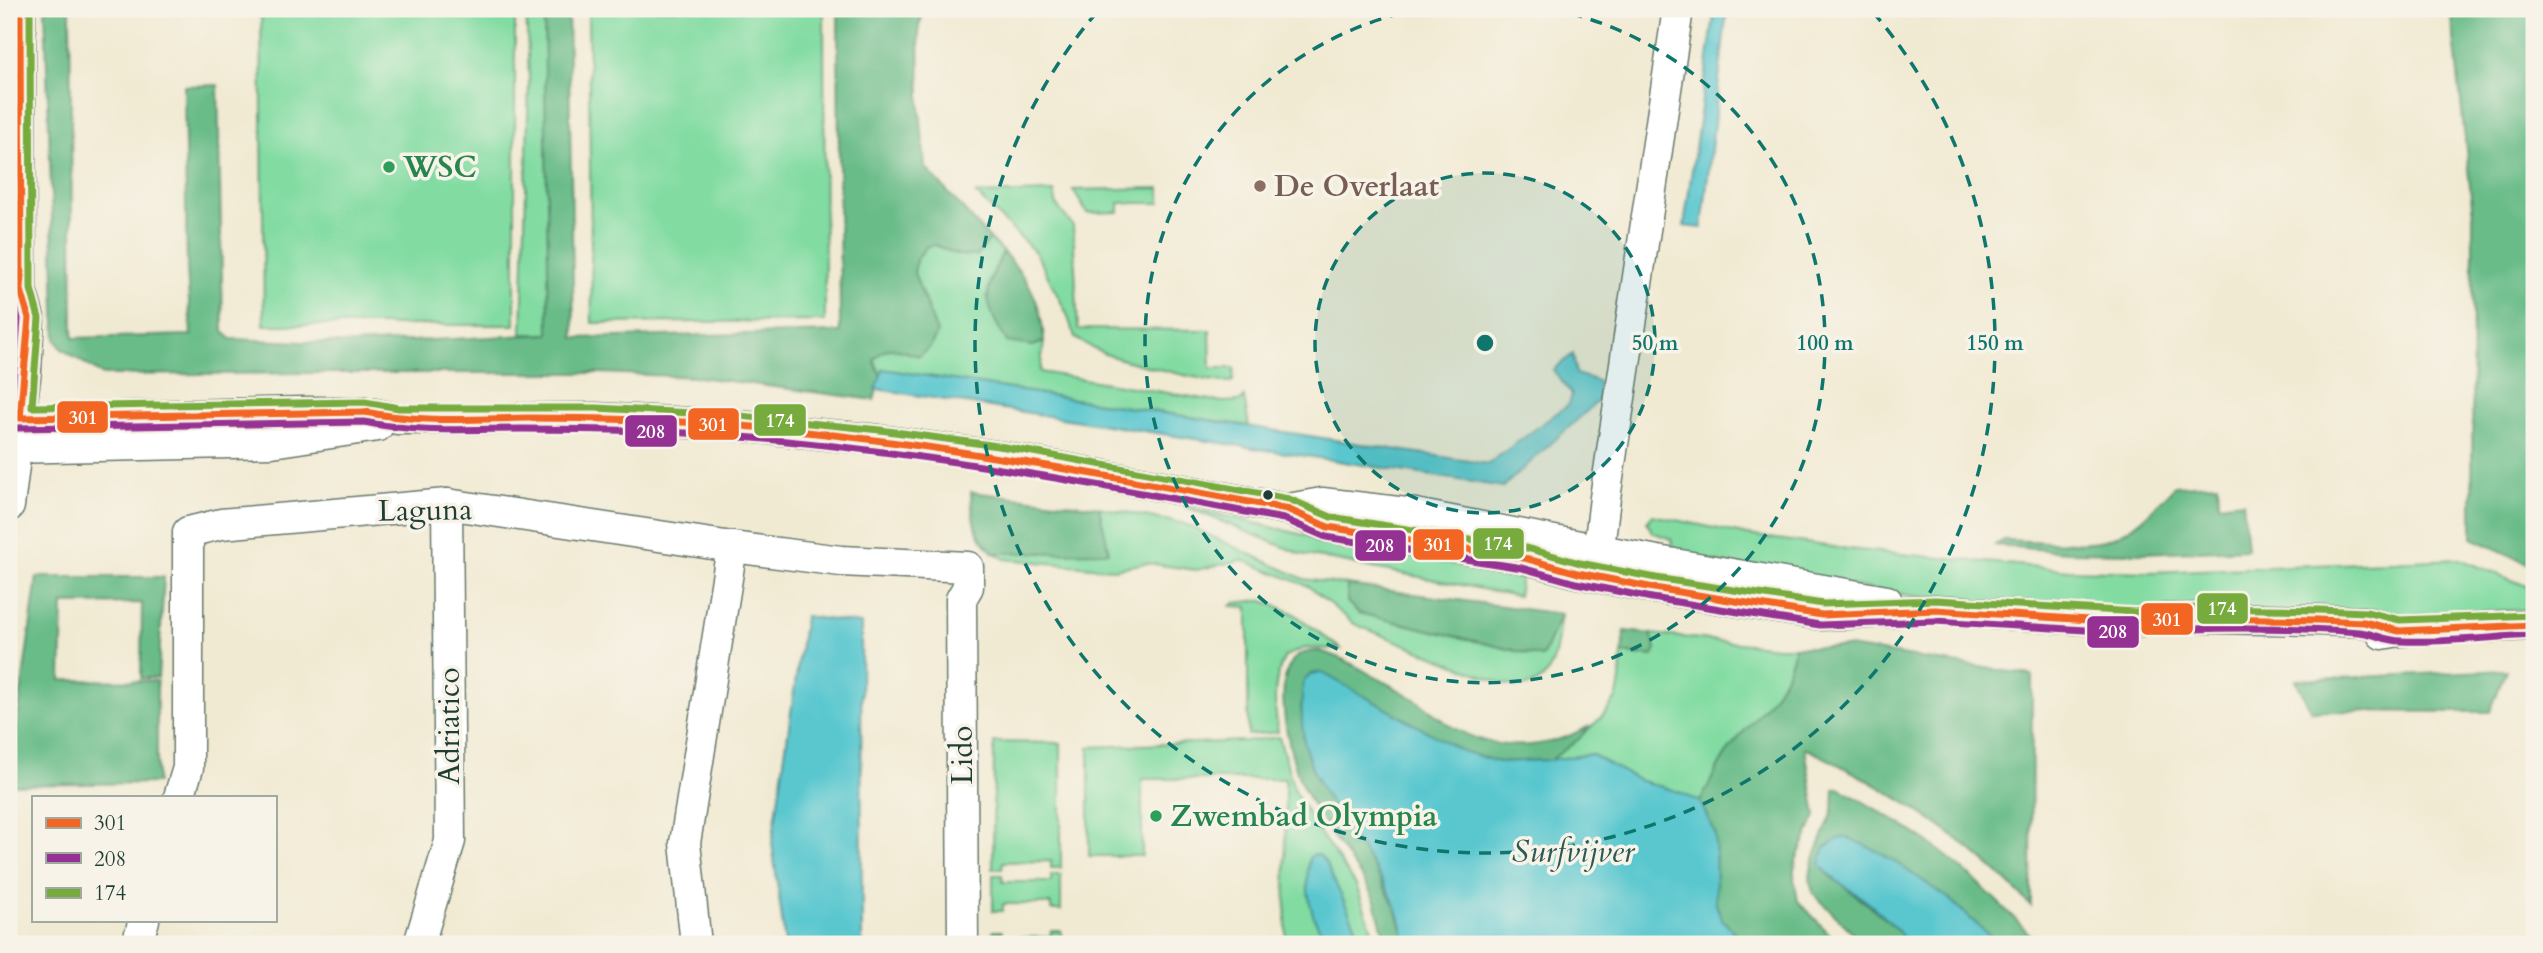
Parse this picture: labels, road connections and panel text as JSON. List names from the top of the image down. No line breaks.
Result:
{"streets":{"street":["Laguna","Adriatico","Lido"]},"crossings":[["Laguna","Adriatico"],["Laguna","Lido"]],"water":["Surfvijver"],"places":["WSC","De Overlaat","Zwembad Olympia"],"lines":["transit line 301","transit line 208","transit line 174"],"legend":["301","208","174"],"rings":["50 m","100 m","150 m"]}
